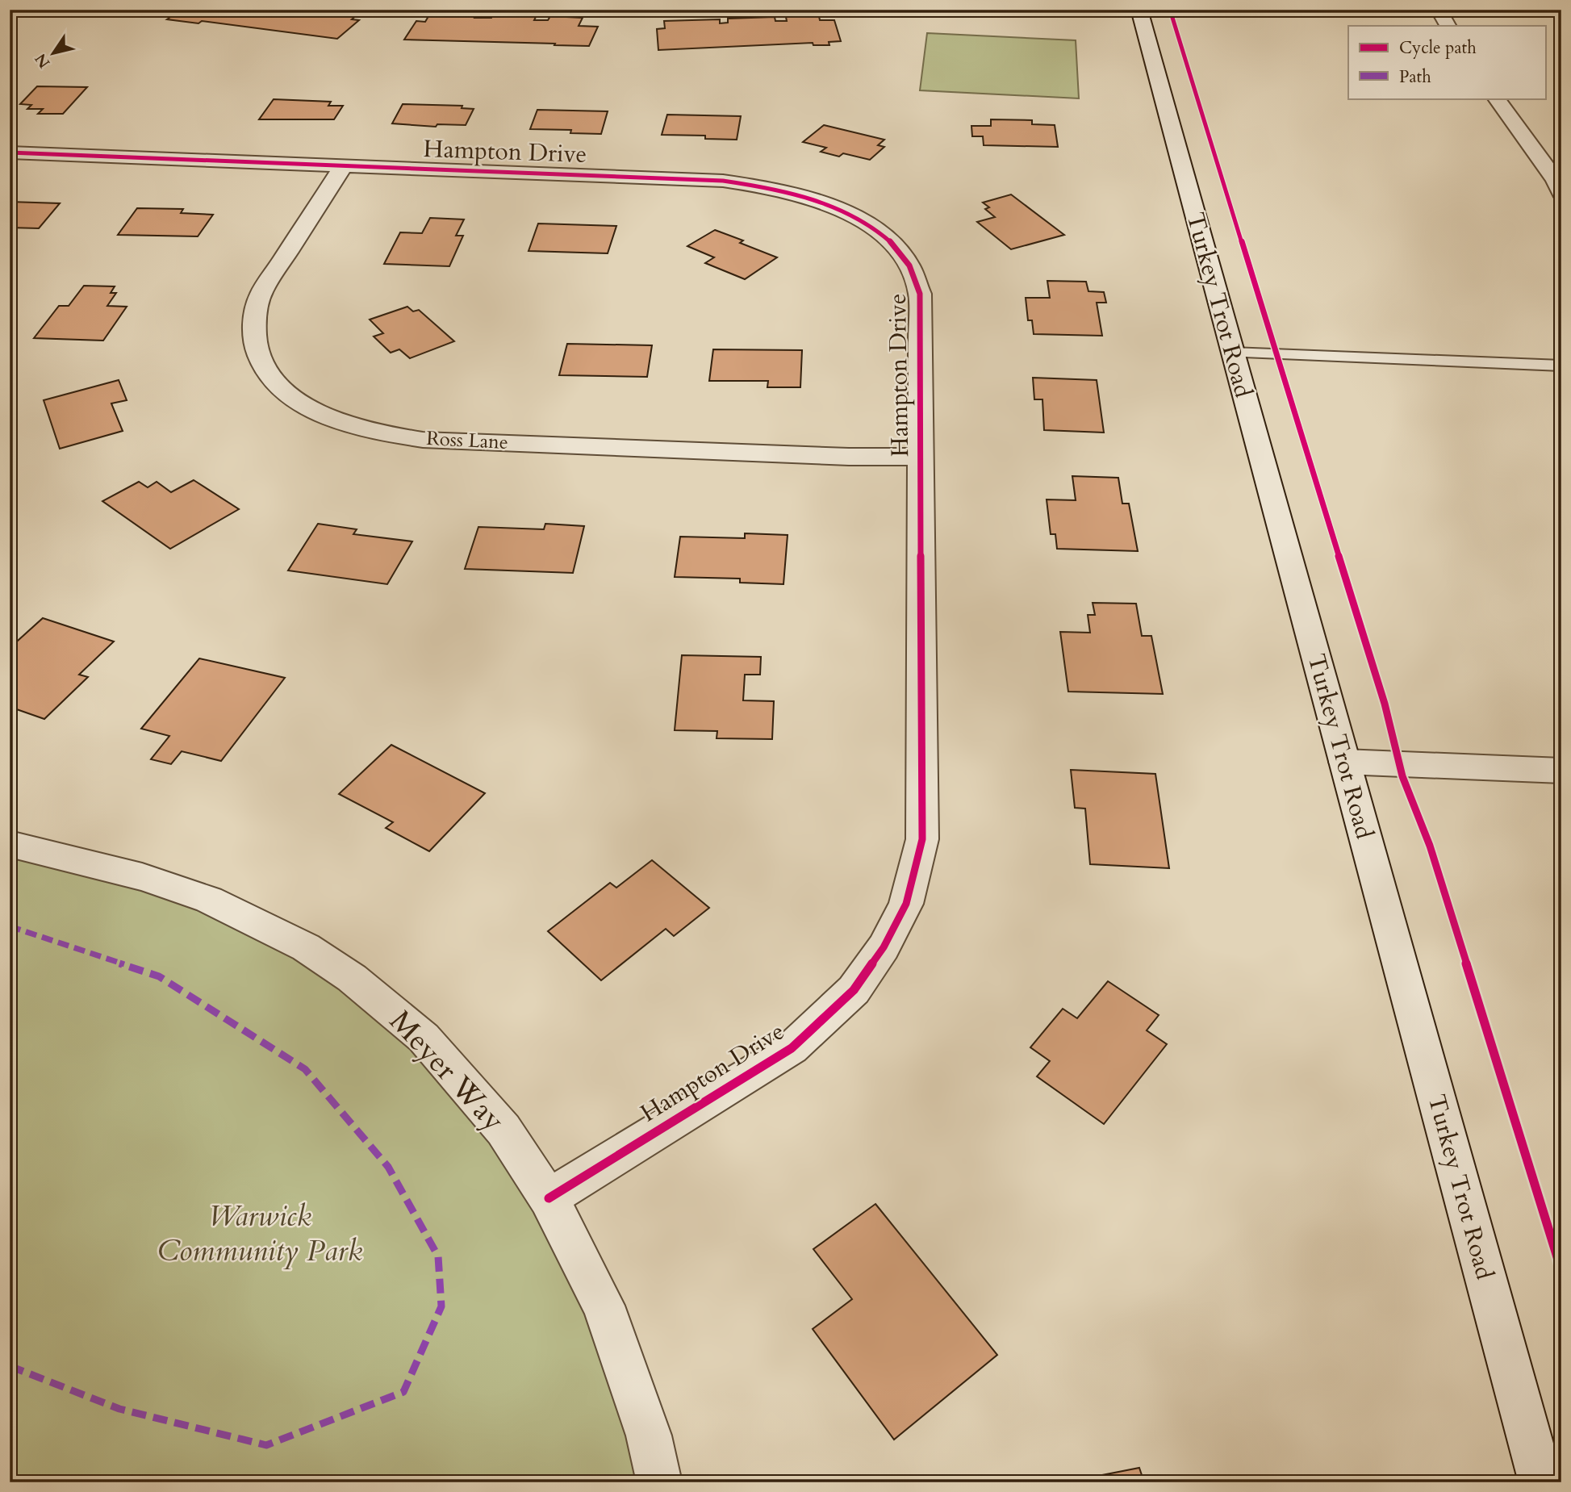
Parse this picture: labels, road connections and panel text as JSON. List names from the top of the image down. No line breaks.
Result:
{"streets":{"street":["Hampton Drive","Turkey Trot Road","Ross Lane","Meyer Way"]},"crossings":[["Hampton Drive","Ross Lane"],["Hampton Drive","Meyer Way"]],"parks":["Warwick Community Park"],"legend":["Cycle path","Path"],"north":"bottom left"}
